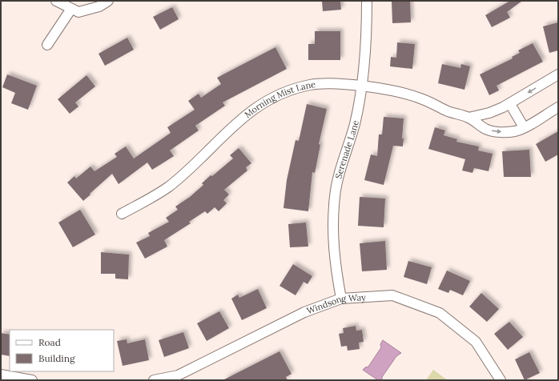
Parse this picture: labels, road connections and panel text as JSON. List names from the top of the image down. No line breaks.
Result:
{"streets":{"street":["Morning Mist Lane","Serenade Lane","Windsong Way"]},"crossings":[["Morning Mist Lane","Serenade Lane"],["Serenade Lane","Windsong Way"]],"legend":["Road","Building"]}
